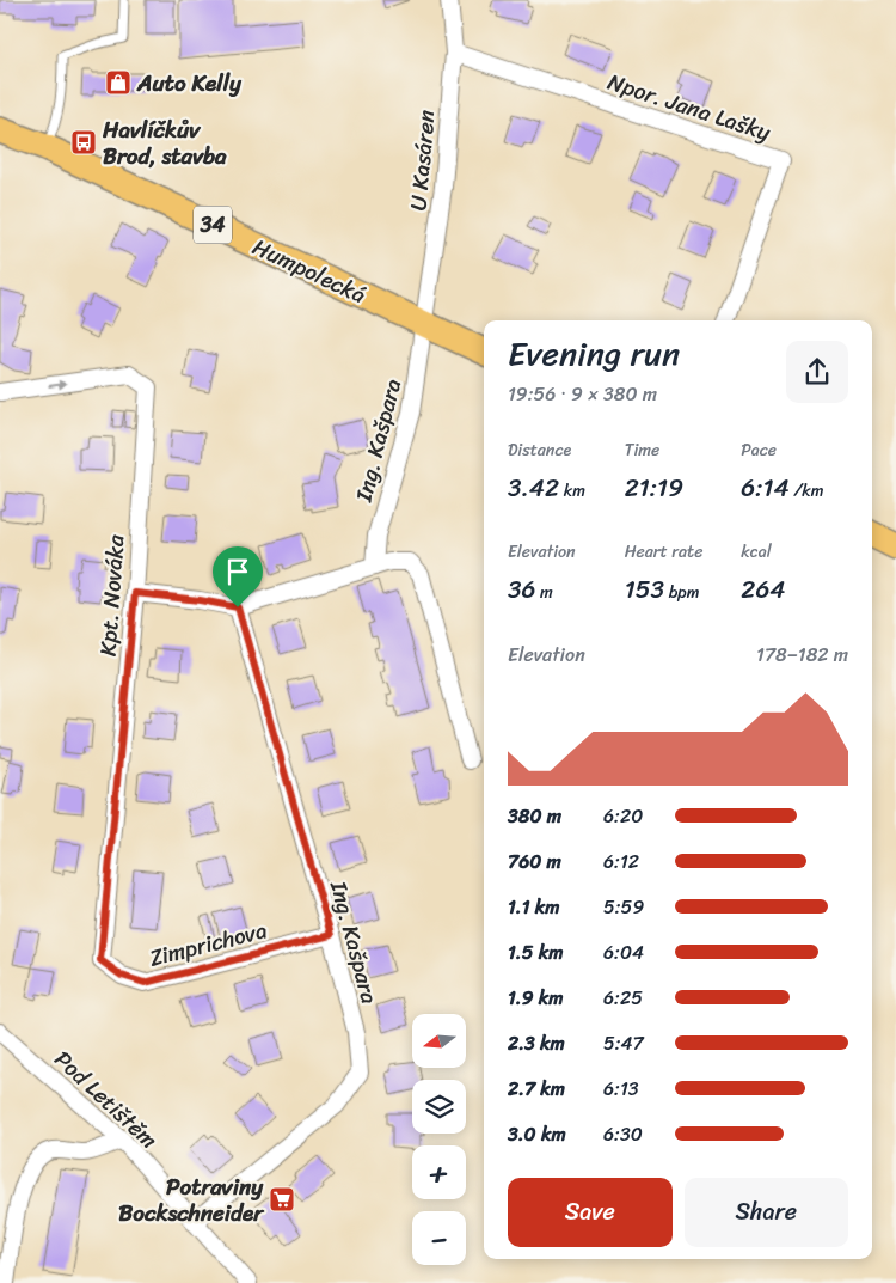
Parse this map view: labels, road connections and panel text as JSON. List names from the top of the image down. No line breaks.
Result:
{"streets":{"main road":["34","Humpolecká"],"street":["Npor. Jana Lašky","U Kasáren","Ing. Kašpara","Kpt. Nováka","Zimprichova","Pod Letištěm"]},"crossings":[["Npor. Jana Lašky","U Kasáren"],["U Kasáren","Humpolecká"],["U Kasáren","Ing. Kašpara"],["Humpolecká","Ing. Kašpara"],["Ing. Kašpara","Zimprichova"],["Ing. Kašpara","Pod Letištěm"],["Kpt. Nováka","Zimprichova"]],"places":{"shop":["Auto Kelly"],"bus stop":["Havlíčkův Brod, stavba"],"supermarket":["Potraviny Bockschneider"]},"north":"left","page":{"heading":["Evening run","19:56 · 9 × 380 m"],"stats":[["Distance","3.42 km"],["Time","21:19"],["Pace","6:14 /km"],["Elevation","36 m"],["Heart rate","153 bpm"],["kcal","264"]],"chart":["Elevation","178–182 m"],"list":[{"name":"380 m","note":"6:20"},{"name":"760 m","note":"6:12"},{"name":"1.1 km","note":"5:59"},{"name":"1.5 km","note":"6:04"},{"name":"1.9 km","note":"6:25"},{"name":"2.3 km","note":"5:47"},{"name":"2.7 km","note":"6:13"},{"name":"3.0 km","note":"6:30"}],"map_buttons":["+","−"],"buttons":["Save","Share"]}}
